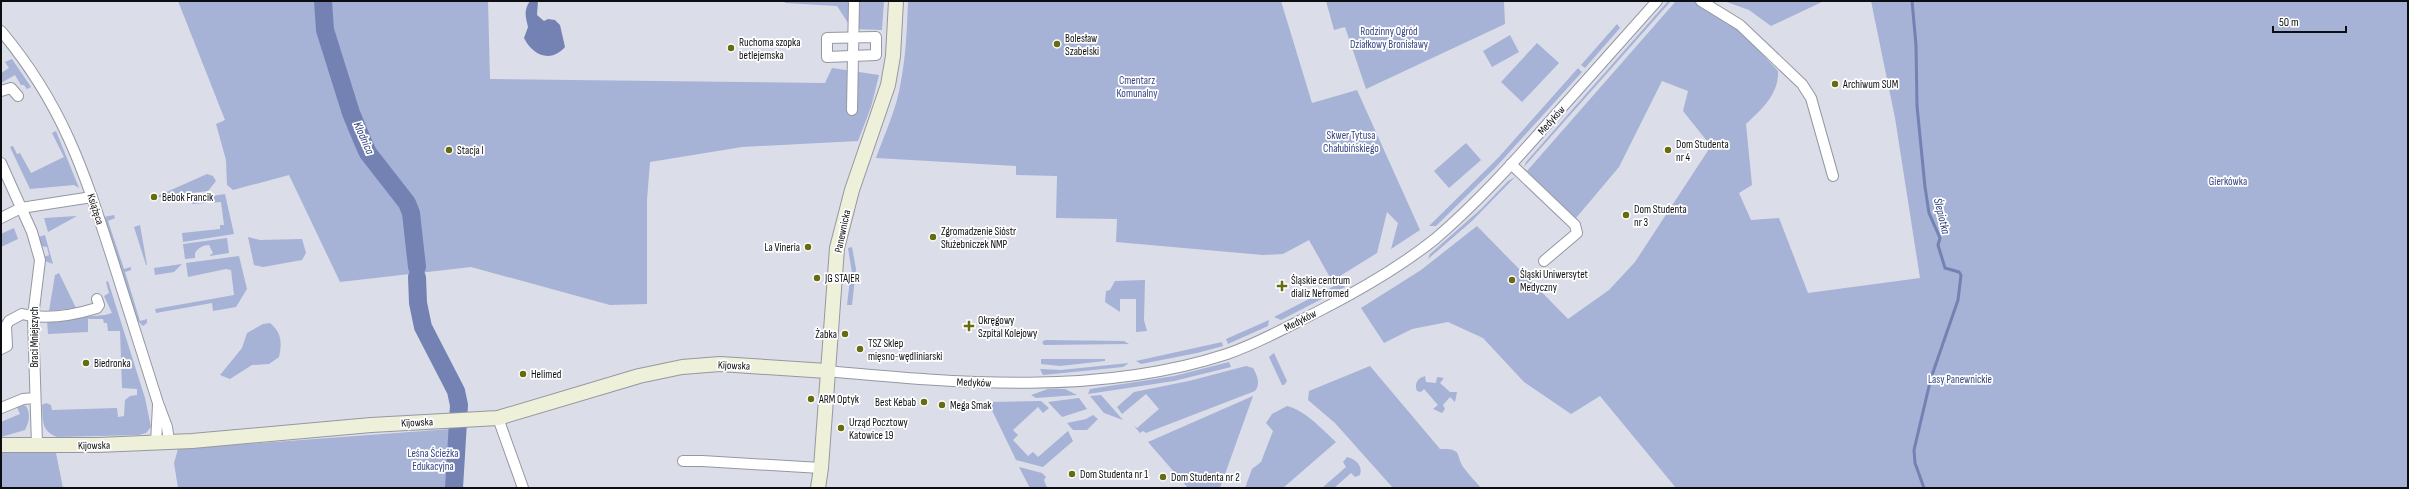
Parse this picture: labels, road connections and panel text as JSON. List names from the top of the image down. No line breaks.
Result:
{"streets":{"street":["Medyków","Książęca","Panewnicka","Braci Mniejszych","Kijowska"]},"crossings":[["Medyków","Panewnicka"],["Medyków","Kijowska"],["Książęca","Kijowska"],["Panewnicka","Kijowska"],["Braci Mniejszych","Kijowska"]],"water":["Kłodnica","Ślepiotka"],"parks":["Rodzinny Ogród Działkowy Bronisławy","Cmentarz Komunalny","Skwer Tytusa Chałubińskiego","Gierkówka","Lasy Panewnickie","Leśna Ścieżka Edukacyjna"],"places":{"other":["Bolesław Szabelski","Ruchoma szopka betlejemska","Archiwum SUM","Stacja I","Dom Studenta nr 4","Bebok Francik","Dom Studenta nr 3","Zgromadzenie Sióstr Służebniczek NMP","La Vineria","JG STAJER","Śląski Uniwersytet Medyczny","Żabka","TSZ Sklep mięsno-wędliniarski","Biedronka","Helimed","ARM Optyk","Best Kebab","Mega Smak","Urząd Pocztowy Katowice 19","Dom Studenta nr 1","Dom Studenta nr 2"],"health":["Śląskie centrum dializ Nefromed","Okręgowy Szpital Kolejowy"]},"scale_bar":"50 m"}
